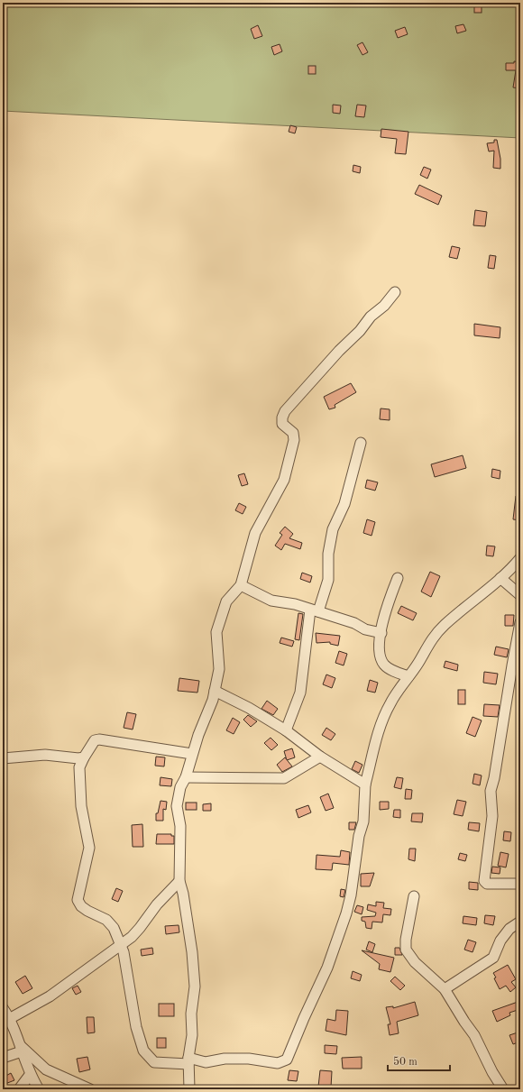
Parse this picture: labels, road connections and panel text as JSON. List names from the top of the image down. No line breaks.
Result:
{"scale_bar":"50 m"}
